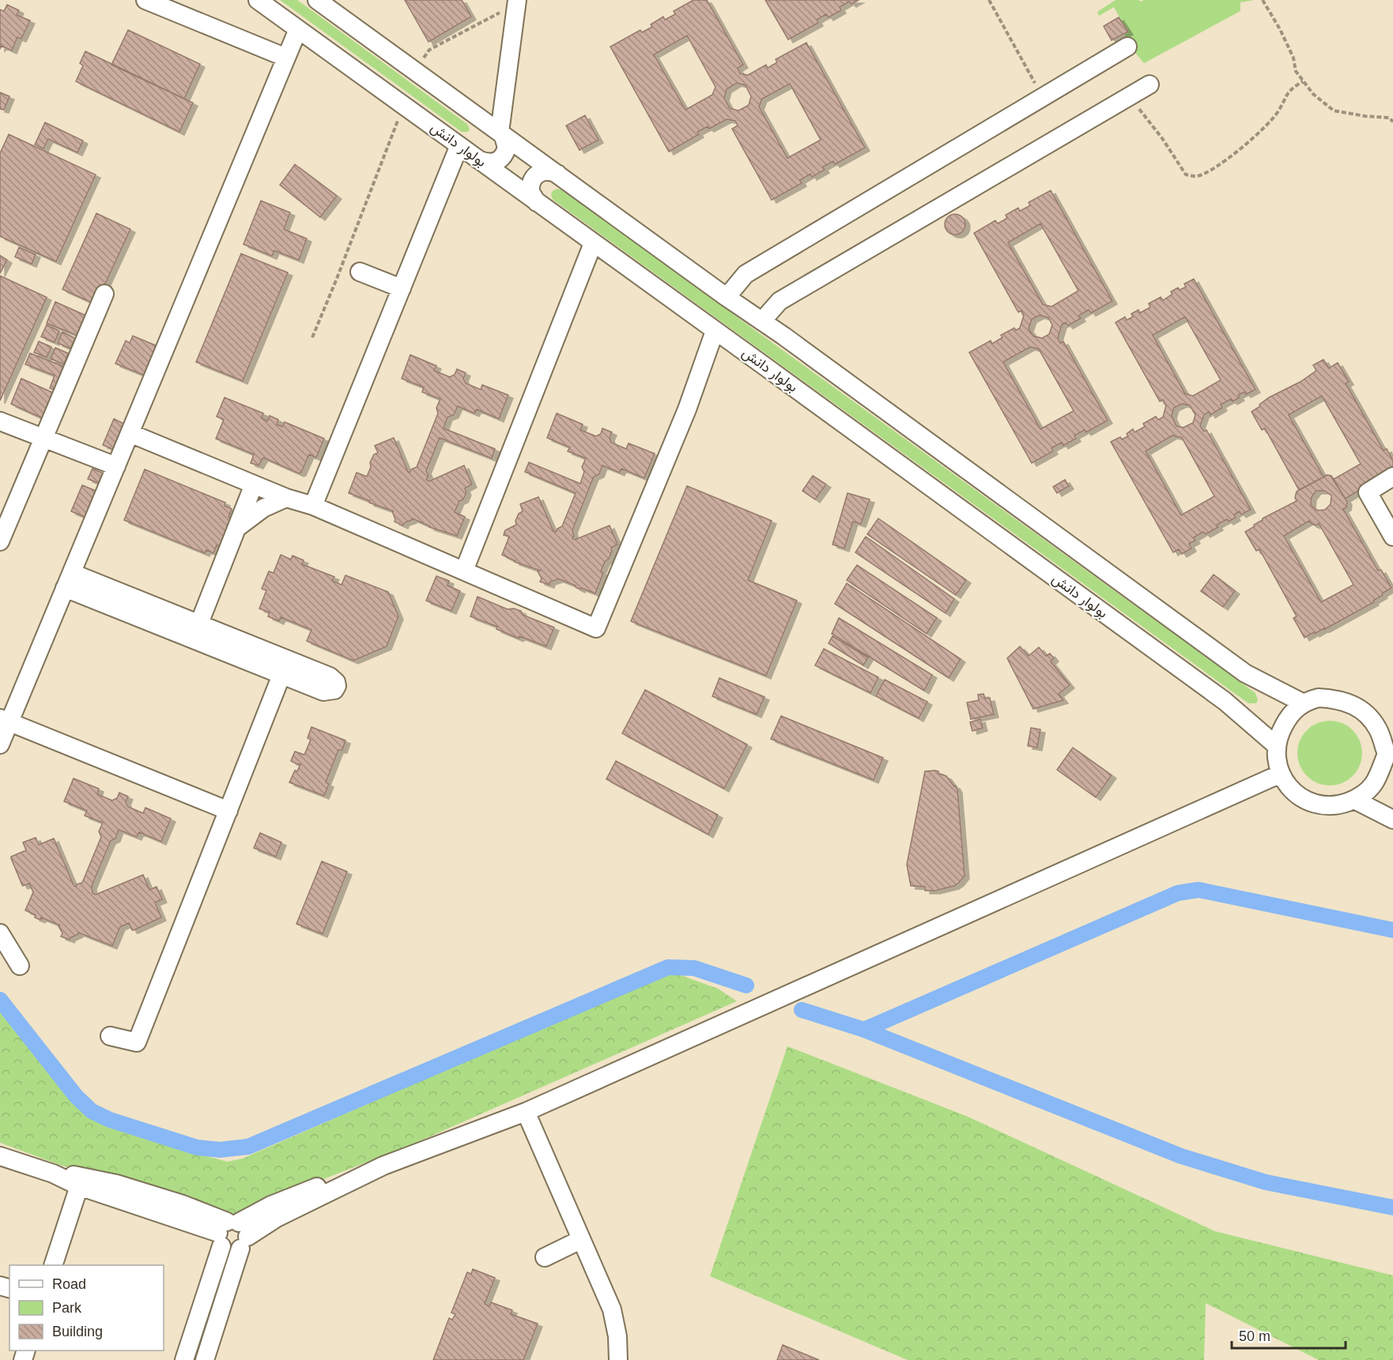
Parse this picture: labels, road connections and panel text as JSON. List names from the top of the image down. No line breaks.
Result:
{"streets":{"street":["بولوار دانش"]},"legend":["Road","Park","Building"],"scale_bar":"50 m"}
